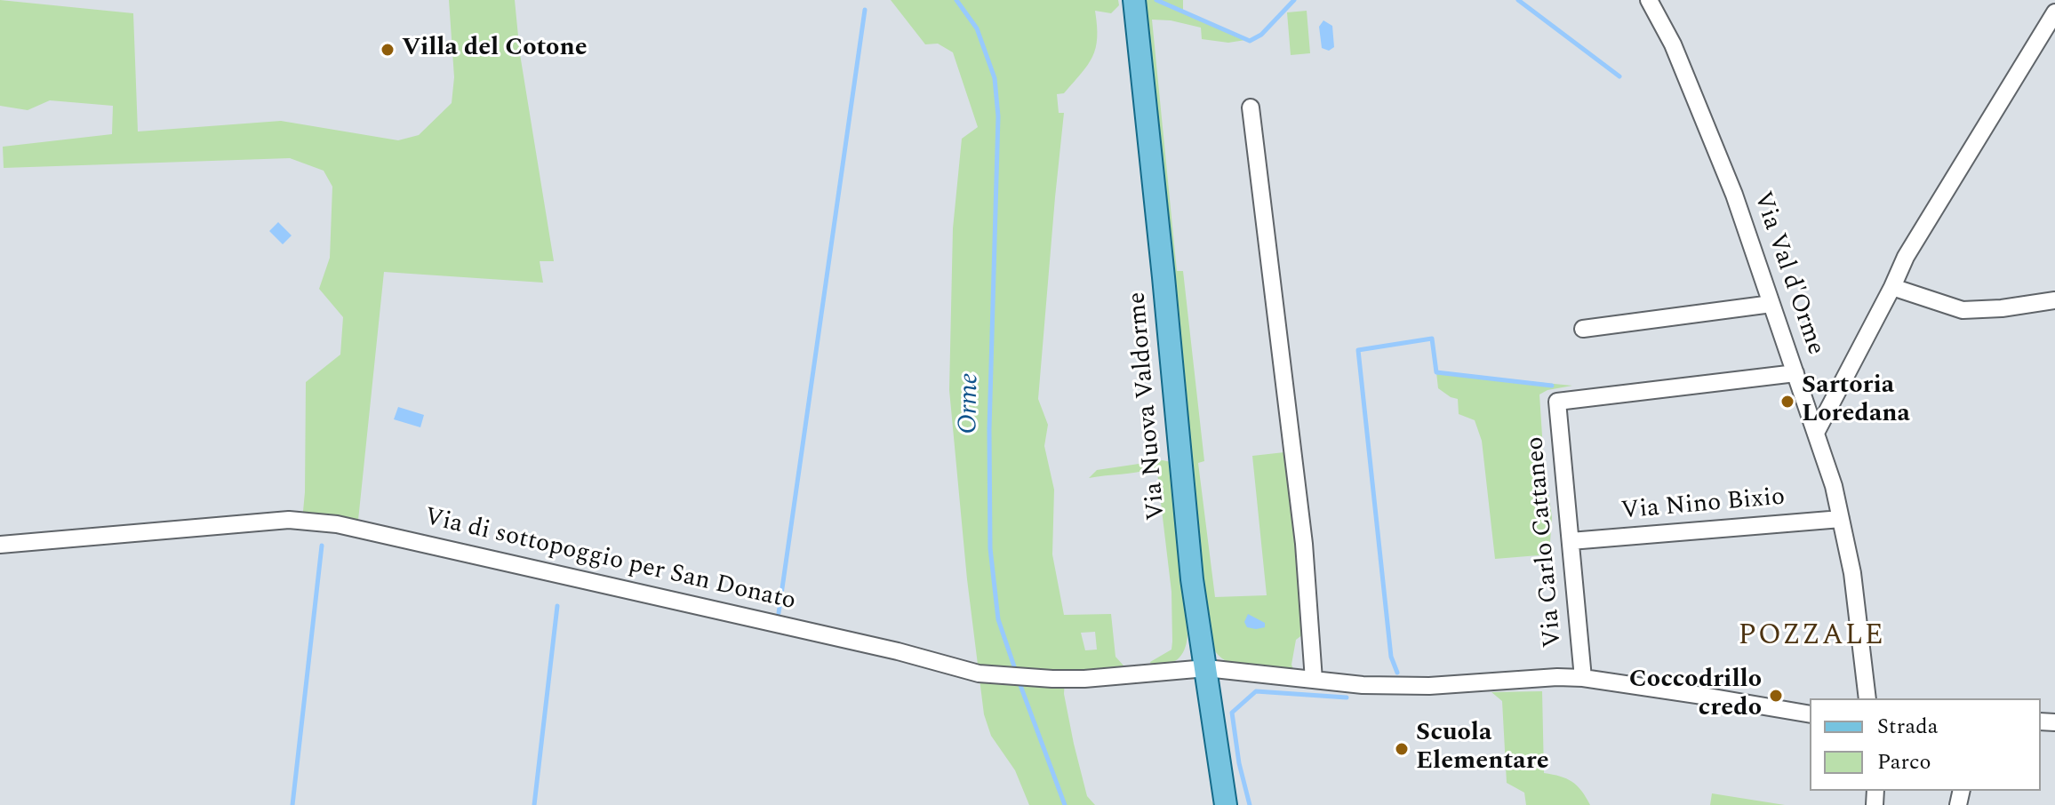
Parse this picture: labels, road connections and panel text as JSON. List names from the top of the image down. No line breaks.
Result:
{"streets":{"main road":["Via Nuova Valdorme"],"street":["Via Val d'Orme","Via Nino Bixio","Via Carlo Cattaneo","Via di sottopoggio per San Donato"]},"crossings":[["Via Val d'Orme","Via Nino Bixio"],["Via Val d'Orme","Via Carlo Cattaneo"],["Via Nuova Valdorme","Via di sottopoggio per San Donato"],["Via Nino Bixio","Via Carlo Cattaneo"]],"districts":["POZZALE"],"water":["Orme"],"places":["Villa del Cotone","Sartoria Loredana","Coccodrillo credo","Scuola Elementare"],"legend":["Strada","Parco"]}
